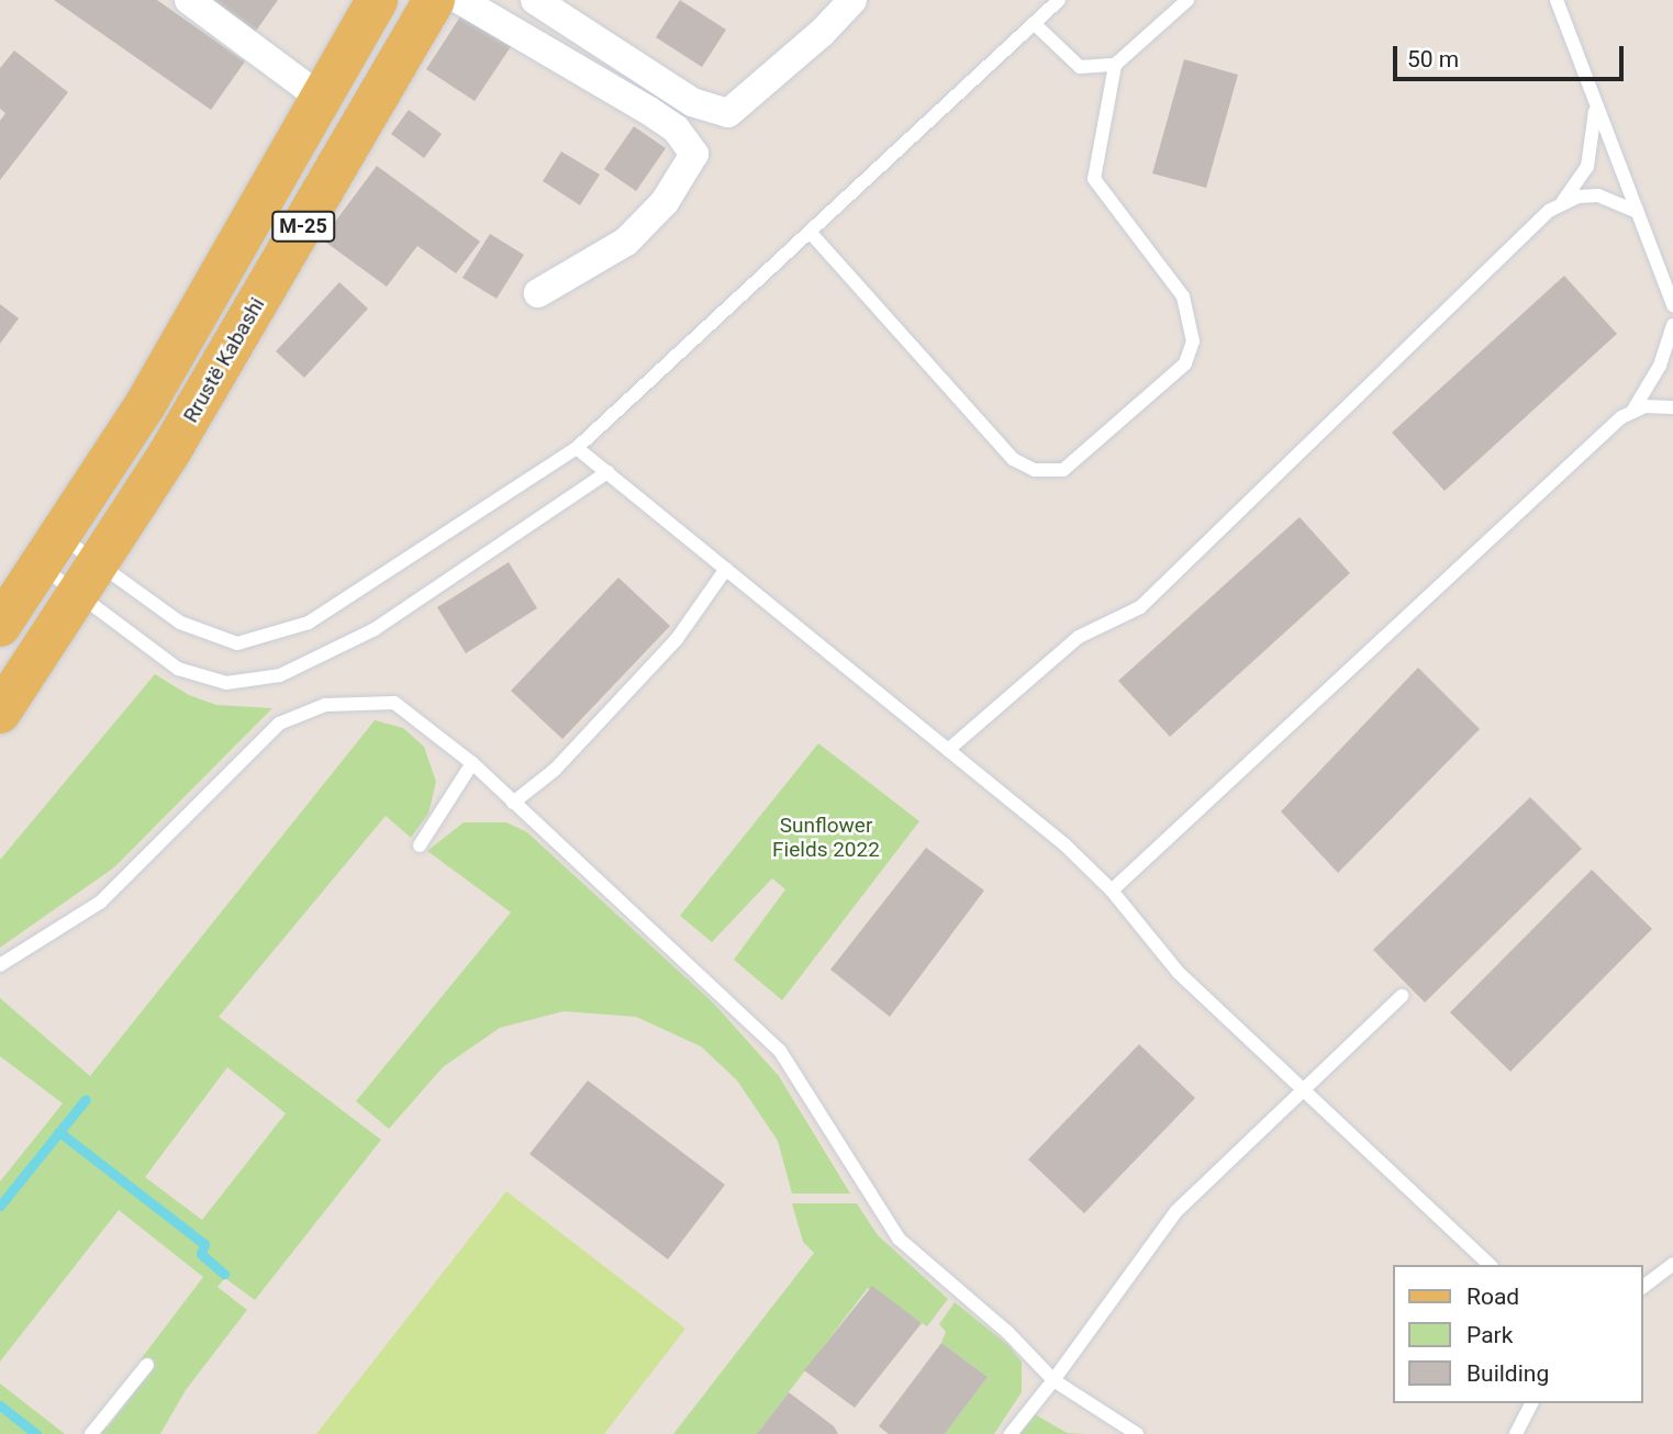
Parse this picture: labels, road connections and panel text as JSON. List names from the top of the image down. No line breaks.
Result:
{"streets":{"main road":["M-25","Rrustë Kabashi"]},"parks":["Sunflower Fields 2022"],"legend":["Road","Park","Building"],"scale_bar":"50 m"}
